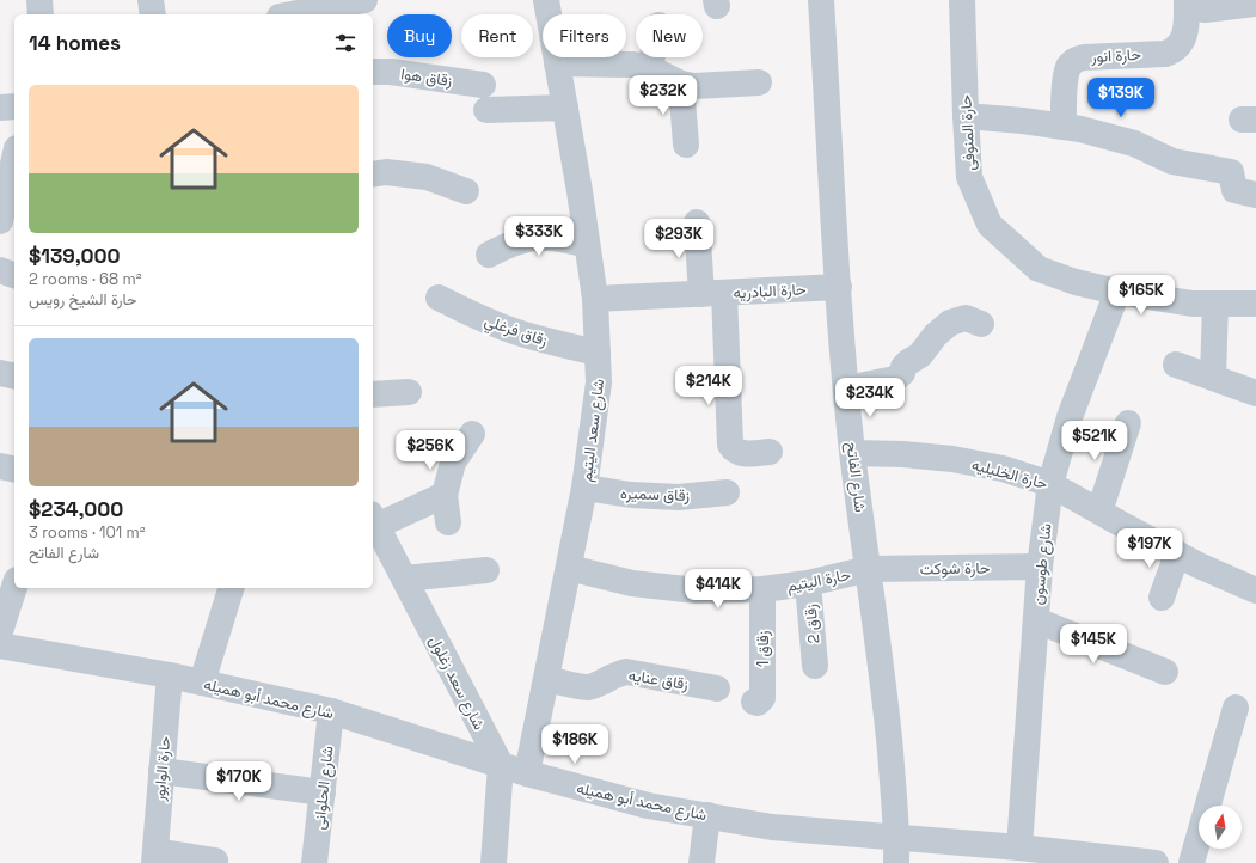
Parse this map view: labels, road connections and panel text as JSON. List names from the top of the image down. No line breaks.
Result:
{"streets":{"street":["حارة انور","زقاق هوا","حارة المنوفى","حارة البادريه","زقاق فرغلي","شارع سعد اليتيم","حارة الخليليه","شارع الفاتح","زقاق سميره","شارع طوسون","حارة شوكت","حارة اليتيم","زقاق 2","زقاق 1","زقاق عنايه","شارع سعد زغلول","شارع محمد أبو هميله","حارة الوابور","شارع الحلوانى"]},"crossings":[["زقاق هوا","شارع سعد اليتيم"],["حارة المنوفى","شارع طوسون"],["حارة البادريه","شارع سعد اليتيم"],["حارة البادريه","شارع الفاتح"],["زقاق فرغلي","شارع سعد اليتيم"],["شارع سعد اليتيم","زقاق سميره"],["شارع سعد اليتيم","حارة اليتيم"],["شارع سعد اليتيم","زقاق عنايه"],["شارع سعد اليتيم","شارع محمد أبو هميله"],["حارة الخليليه","شارع الفاتح"],["حارة الخليليه","شارع طوسون"],["شارع الفاتح","حارة شوكت"],["شارع الفاتح","حارة اليتيم"],["شارع الفاتح","شارع محمد أبو هميله"],["شارع طوسون","حارة شوكت"],["شارع طوسون","شارع محمد أبو هميله"],["حارة شوكت","حارة اليتيم"],["حارة اليتيم","زقاق 2"],["حارة اليتيم","زقاق 1"],["شارع سعد زغلول","شارع محمد أبو هميله"],["شارع محمد أبو هميله","حارة الوابور"],["شارع محمد أبو هميله","شارع الحلوانى"]],"north":"top","page":{"chip":["Buy","Rent","Filters","New"],"heading":"14 homes","list":[{"name":"$139,000","note":"2 rooms · 68 m² · حارة الشيخ رويس"},{"name":"$234,000","note":"3 rooms · 101 m² · شارع الفاتح"}],"price":["$232K","$139K","$333K","$293K","$165K","$214K","$234K","$521K","$256K","$197K","$414K","$145K","$186K","$170K"]}}
